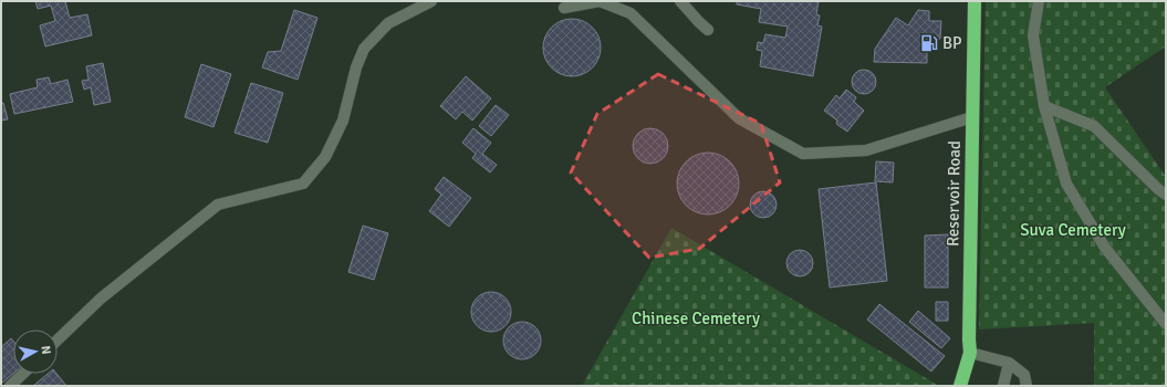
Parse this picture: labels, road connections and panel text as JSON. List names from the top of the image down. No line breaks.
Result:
{"streets":{"highway":["Reservoir Road"]},"parks":["Suva Cemetery","Chinese Cemetery"],"places":{"fuel station":["BP"]},"north":"right"}
